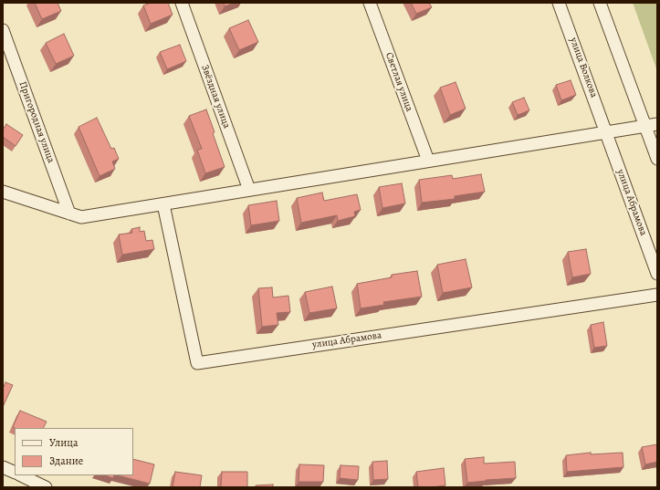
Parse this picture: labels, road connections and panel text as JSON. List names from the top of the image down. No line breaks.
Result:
{"streets":{"street":["улица Волкова","Светлая улица","Звёздная улица","Пригородная улица","улица Абрамова"]},"crossings":[["улица Волкова","улица Абрамова"]],"legend":["Улица","Здание"]}
